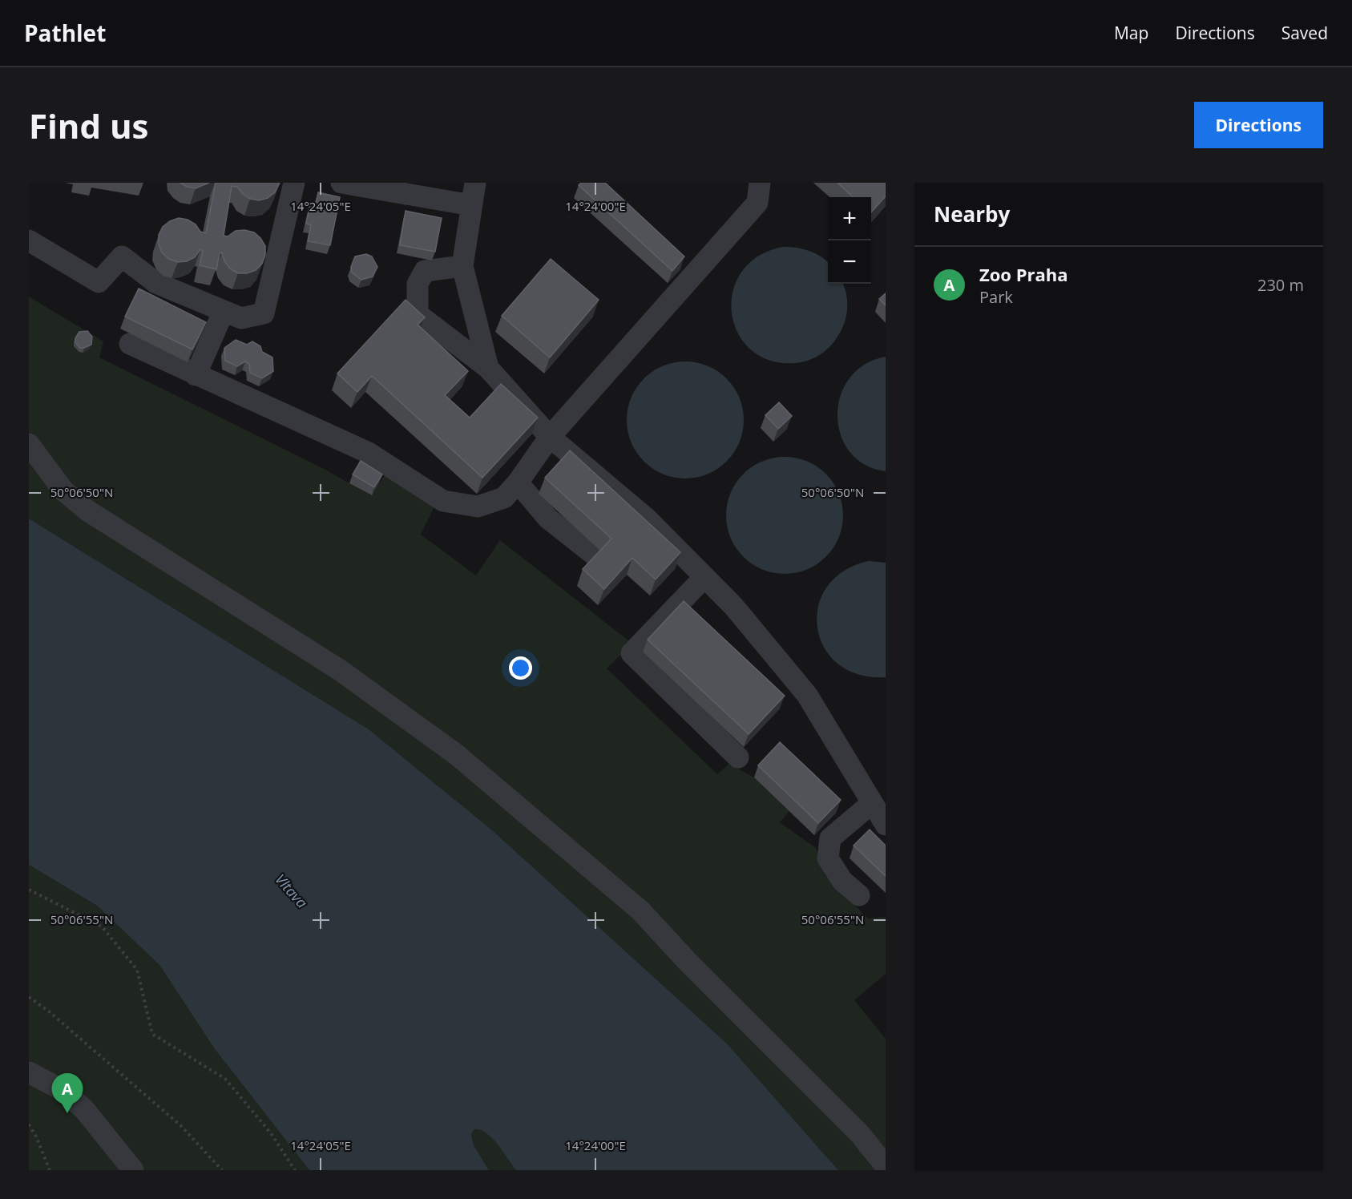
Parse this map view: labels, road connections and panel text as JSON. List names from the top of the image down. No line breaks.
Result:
{"water":["Vltava"],"page":{"header":"Pathlet","nav":["Map","Directions","Saved"],"buttons":"Directions","title":"Find us","heading":"Nearby","map_buttons":["+","−"],"list":[{"mark":"A","name":"Zoo Praha","note":"Park","value":"230 m"}],"pins":"A"},"coordinates":["14°24'05\"E","14°24'00\"E","50°06'50\"N","50°06'55\"N"]}
